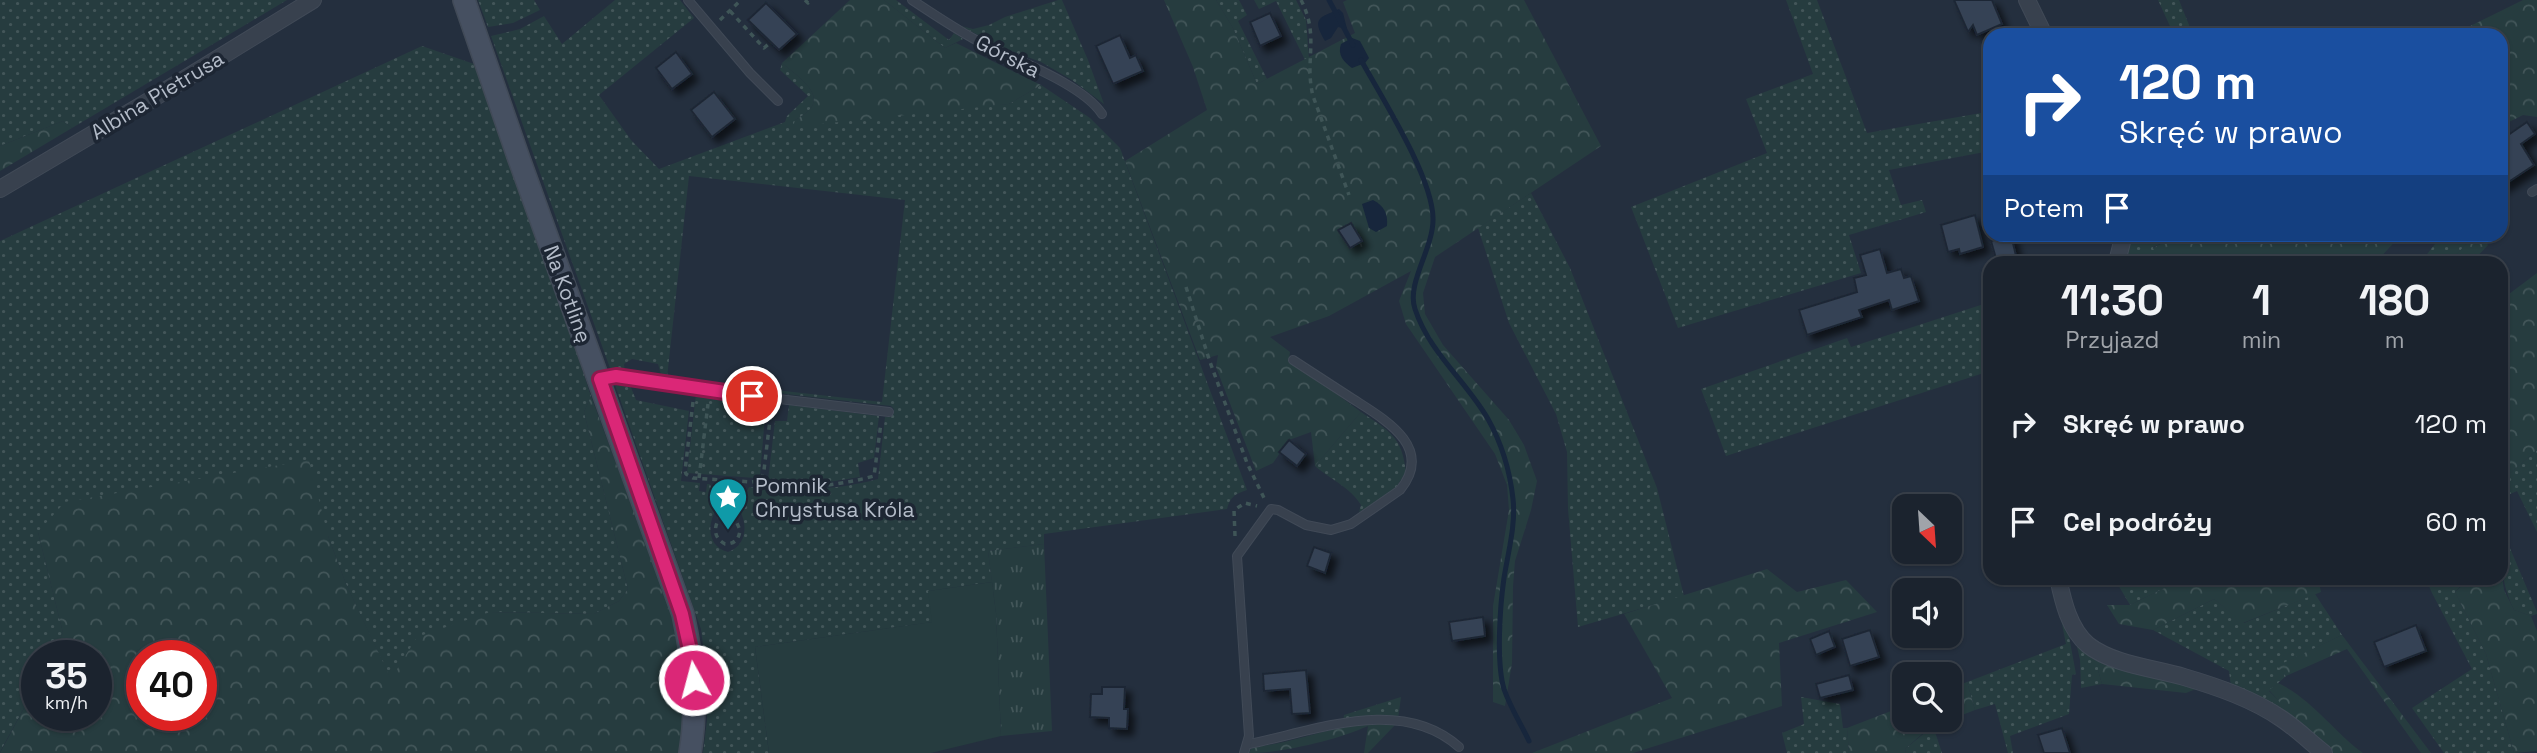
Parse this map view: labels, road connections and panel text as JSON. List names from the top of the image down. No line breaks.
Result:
{"streets":{"street":["Albina Pietrusa","Na Kotlinę"],"lane":["Górska"]},"places":{"place":["Pomnik Chrystusa Króla"]},"north":"bottom right","page":{"turn":["120 m","Skręć w prawo"],"then":"Potem","eta":["11:30","Przyjazd","1","min","180","m"],"list":[{"name":"Skręć w prawo","value":"120 m"},{"name":"Cel podróży","value":"60 m"}],"speed":"35 km/h","limit":"40"}}
